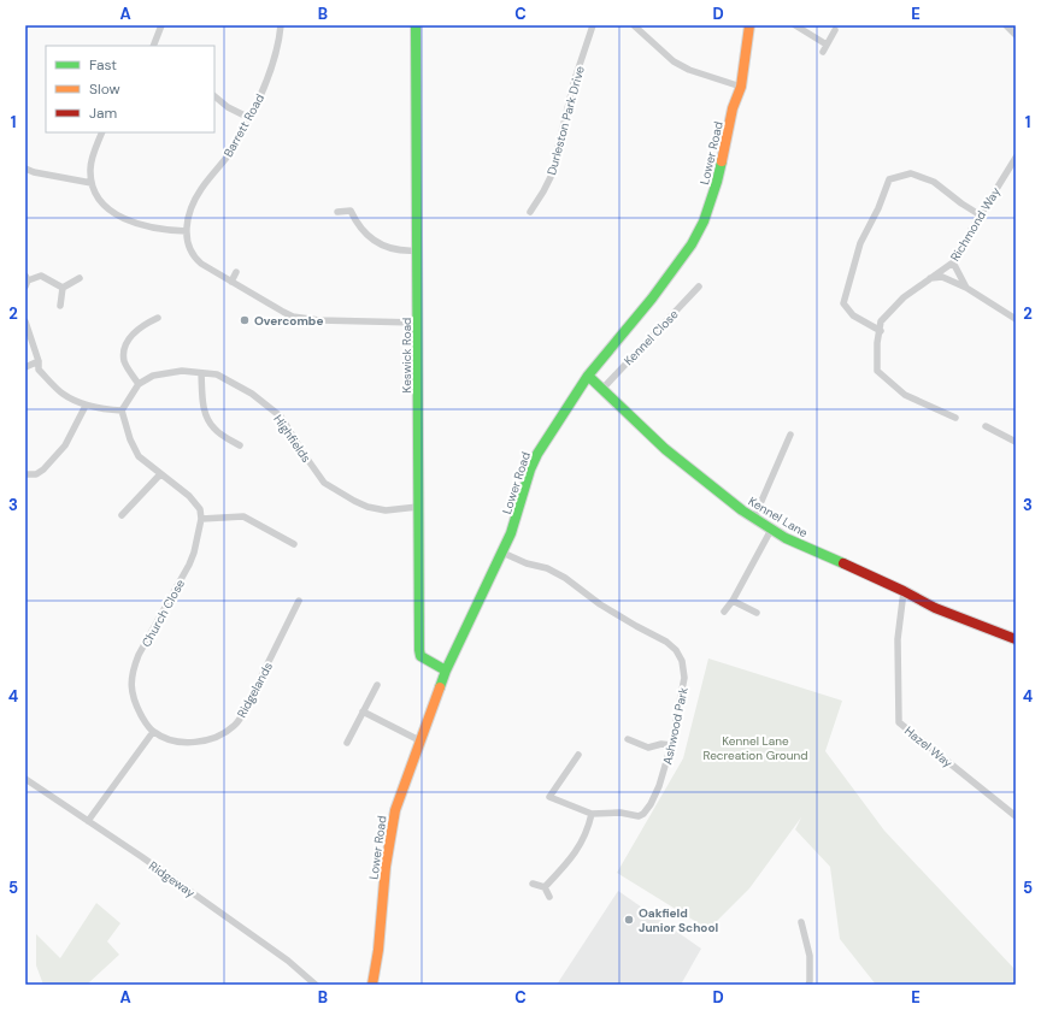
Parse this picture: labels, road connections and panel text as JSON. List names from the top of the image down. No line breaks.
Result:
{"streets":{"street":["Durleston Park Drive","Barrett Road","Lower Road","Richmond Way","Kennel Close","Keswick Road","Highfields","Kennel Lane","Church Close","Ridgelands","Ashwood Park","Hazel Way","Ridgeway"]},"crossings":[["Barrett Road","Keswick Road"],["Lower Road","Keswick Road"],["Lower Road","Kennel Lane"],["Lower Road","Ashwood Park"],["Kennel Close","Kennel Lane"],["Keswick Road","Highfields"],["Kennel Lane","Hazel Way"],["Church Close","Ridgelands"]],"parks":["Kennel Lane Recreation Ground"],"places":["Overcombe","Oakfield Junior School"],"legend":["Fast","Slow","Jam"],"grid":{"columns":["A","B","C","D","E"],"rows":["1","2","3","4","5"]}}
